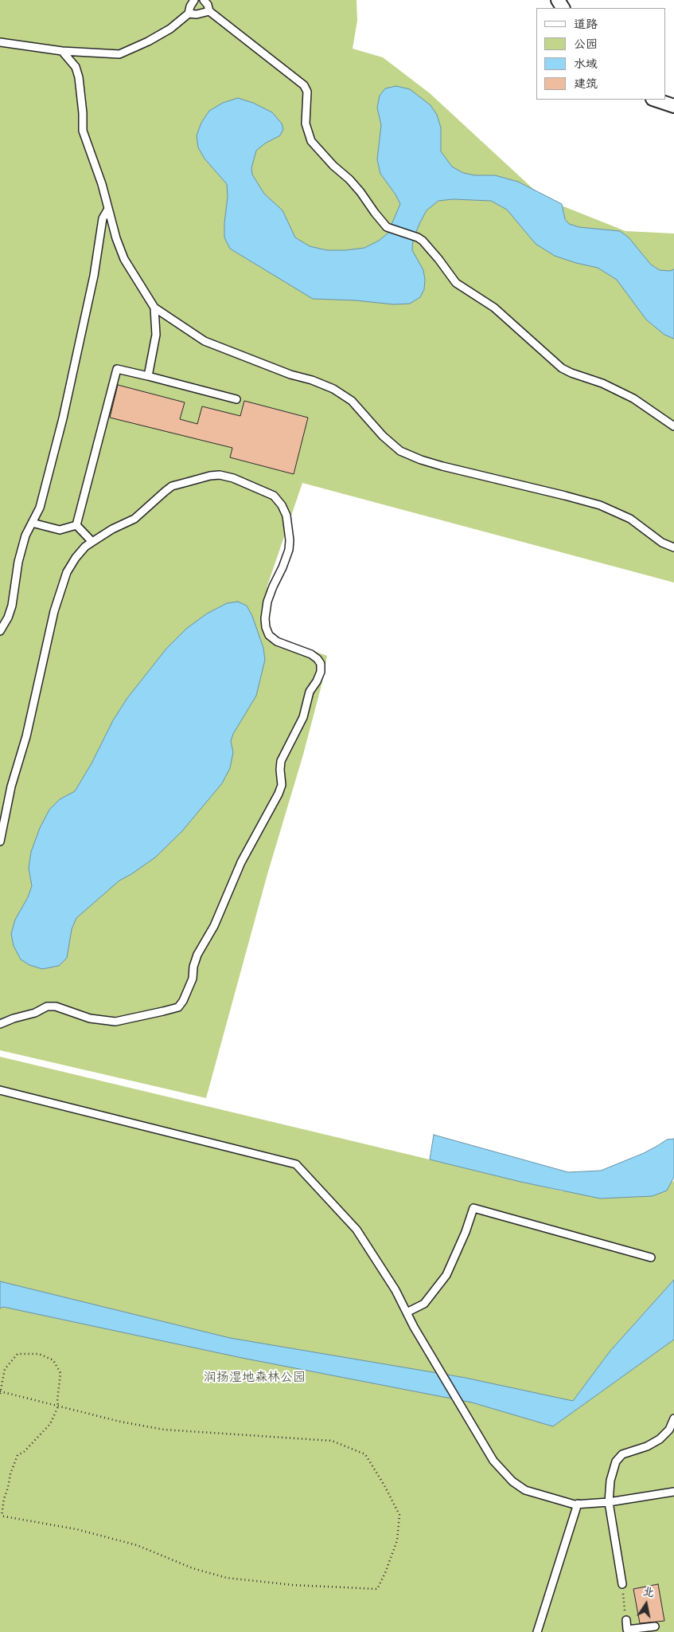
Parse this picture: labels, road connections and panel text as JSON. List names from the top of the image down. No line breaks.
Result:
{"parks":["润扬湿地森林公园"],"legend":["道路","公园","水域","建筑"],"north":"top"}
